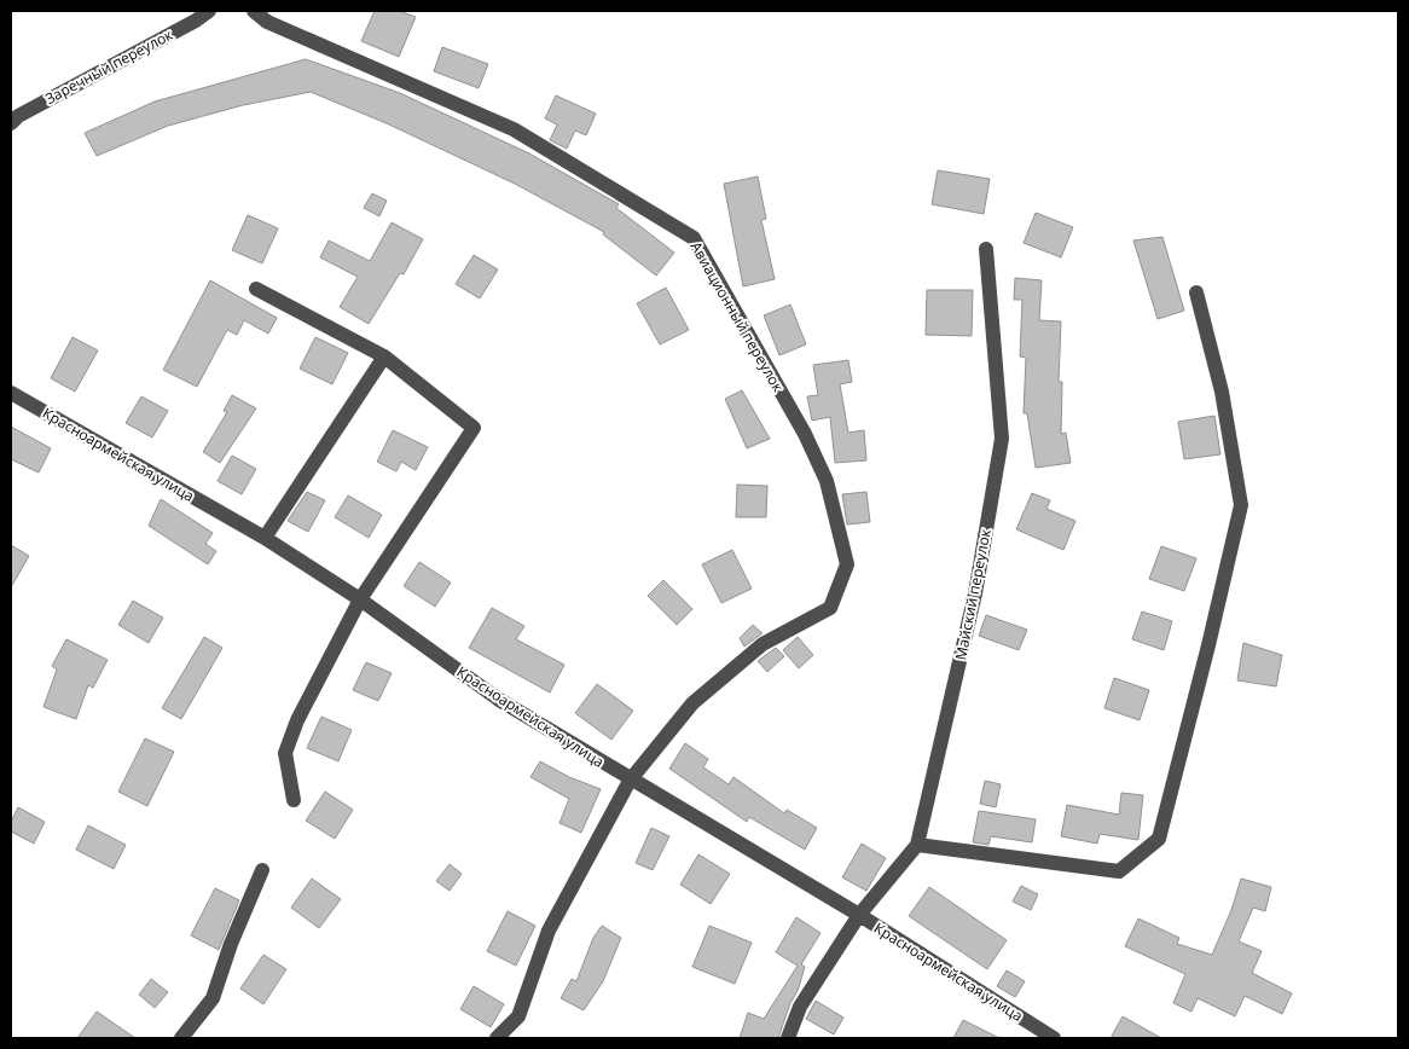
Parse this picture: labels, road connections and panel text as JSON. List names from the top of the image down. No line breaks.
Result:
{"streets":{"street":["Заречный переулок","Авиационный переулок","Красноармейская улица","Майский переулок"]},"crossings":[["Авиационный переулок","Красноармейская улица"],["Красноармейская улица","Майский переулок"]]}
